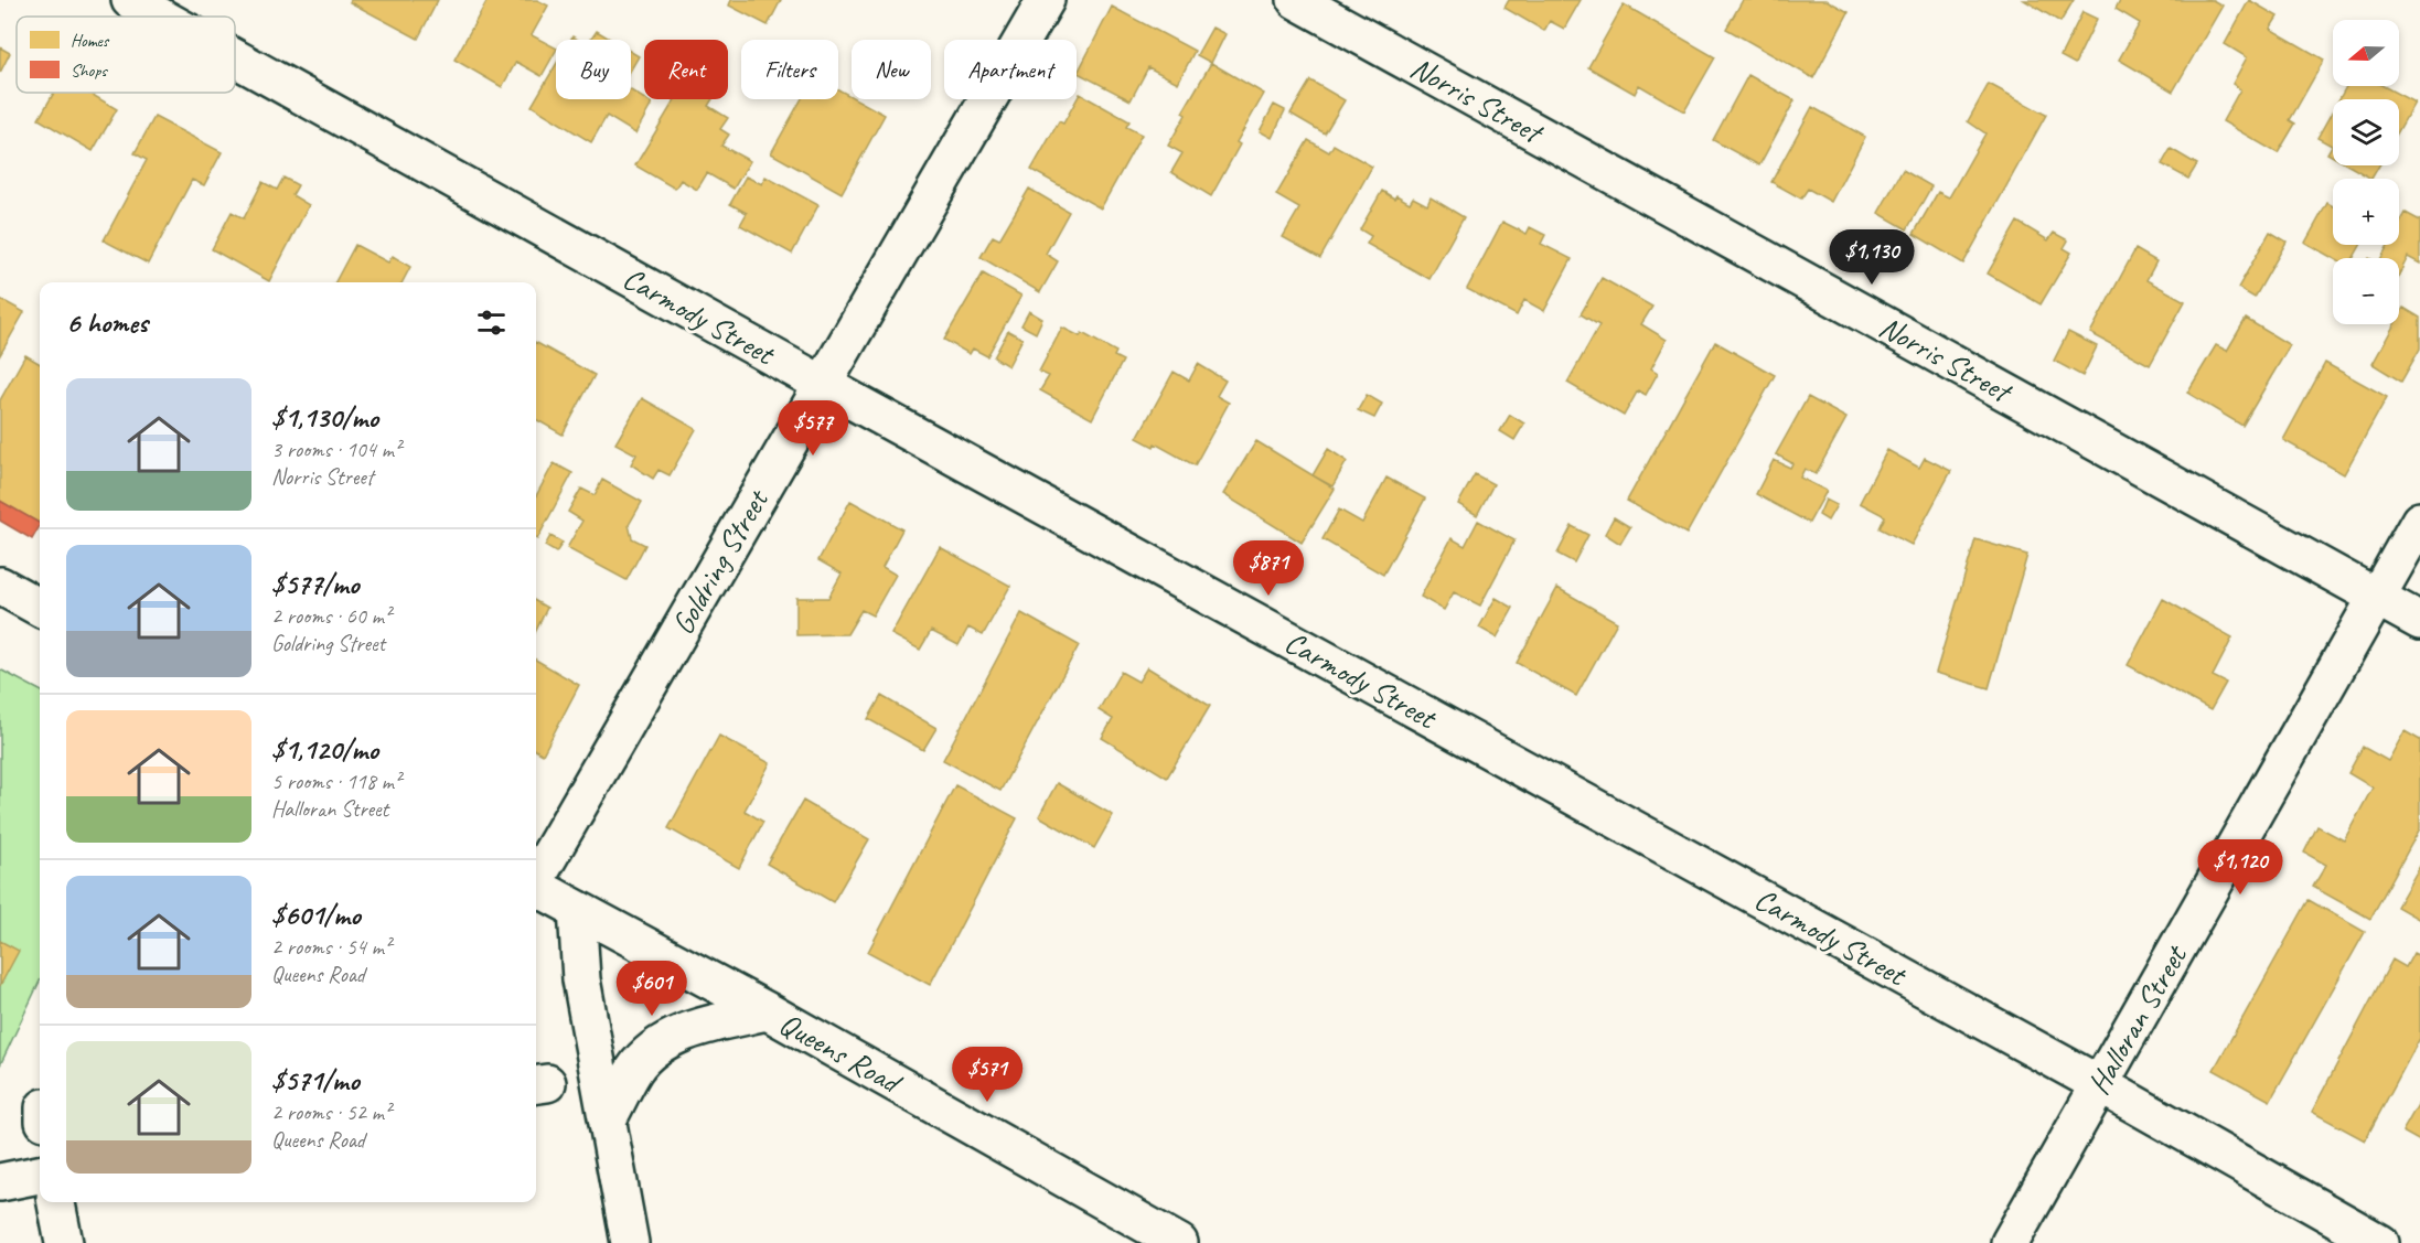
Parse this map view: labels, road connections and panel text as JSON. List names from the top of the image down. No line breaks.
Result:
{"streets":{"street":["Norris Street","Carmody Street","Goldring Street","Halloran Street","Queens Road"]},"crossings":[["Norris Street","Halloran Street"],["Carmody Street","Goldring Street"],["Carmody Street","Halloran Street"]],"legend":["Homes","Shops"],"north":"left","page":{"map_buttons":["+","−"],"chip":["Buy","Rent","Filters","New","Apartment"],"price":["$1,130","$577","$871","$1,120","$601","$571"],"heading":"6 homes","list":[{"name":"$1,130/mo","note":"3 rooms · 104 m² · Norris Street"},{"name":"$577/mo","note":"2 rooms · 60 m² · Goldring Street"},{"name":"$1,120/mo","note":"5 rooms · 118 m² · Halloran Street"},{"name":"$601/mo","note":"2 rooms · 54 m² · Queens Road"},{"name":"$571/mo","note":"2 rooms · 52 m² · Queens Road"}]}}
